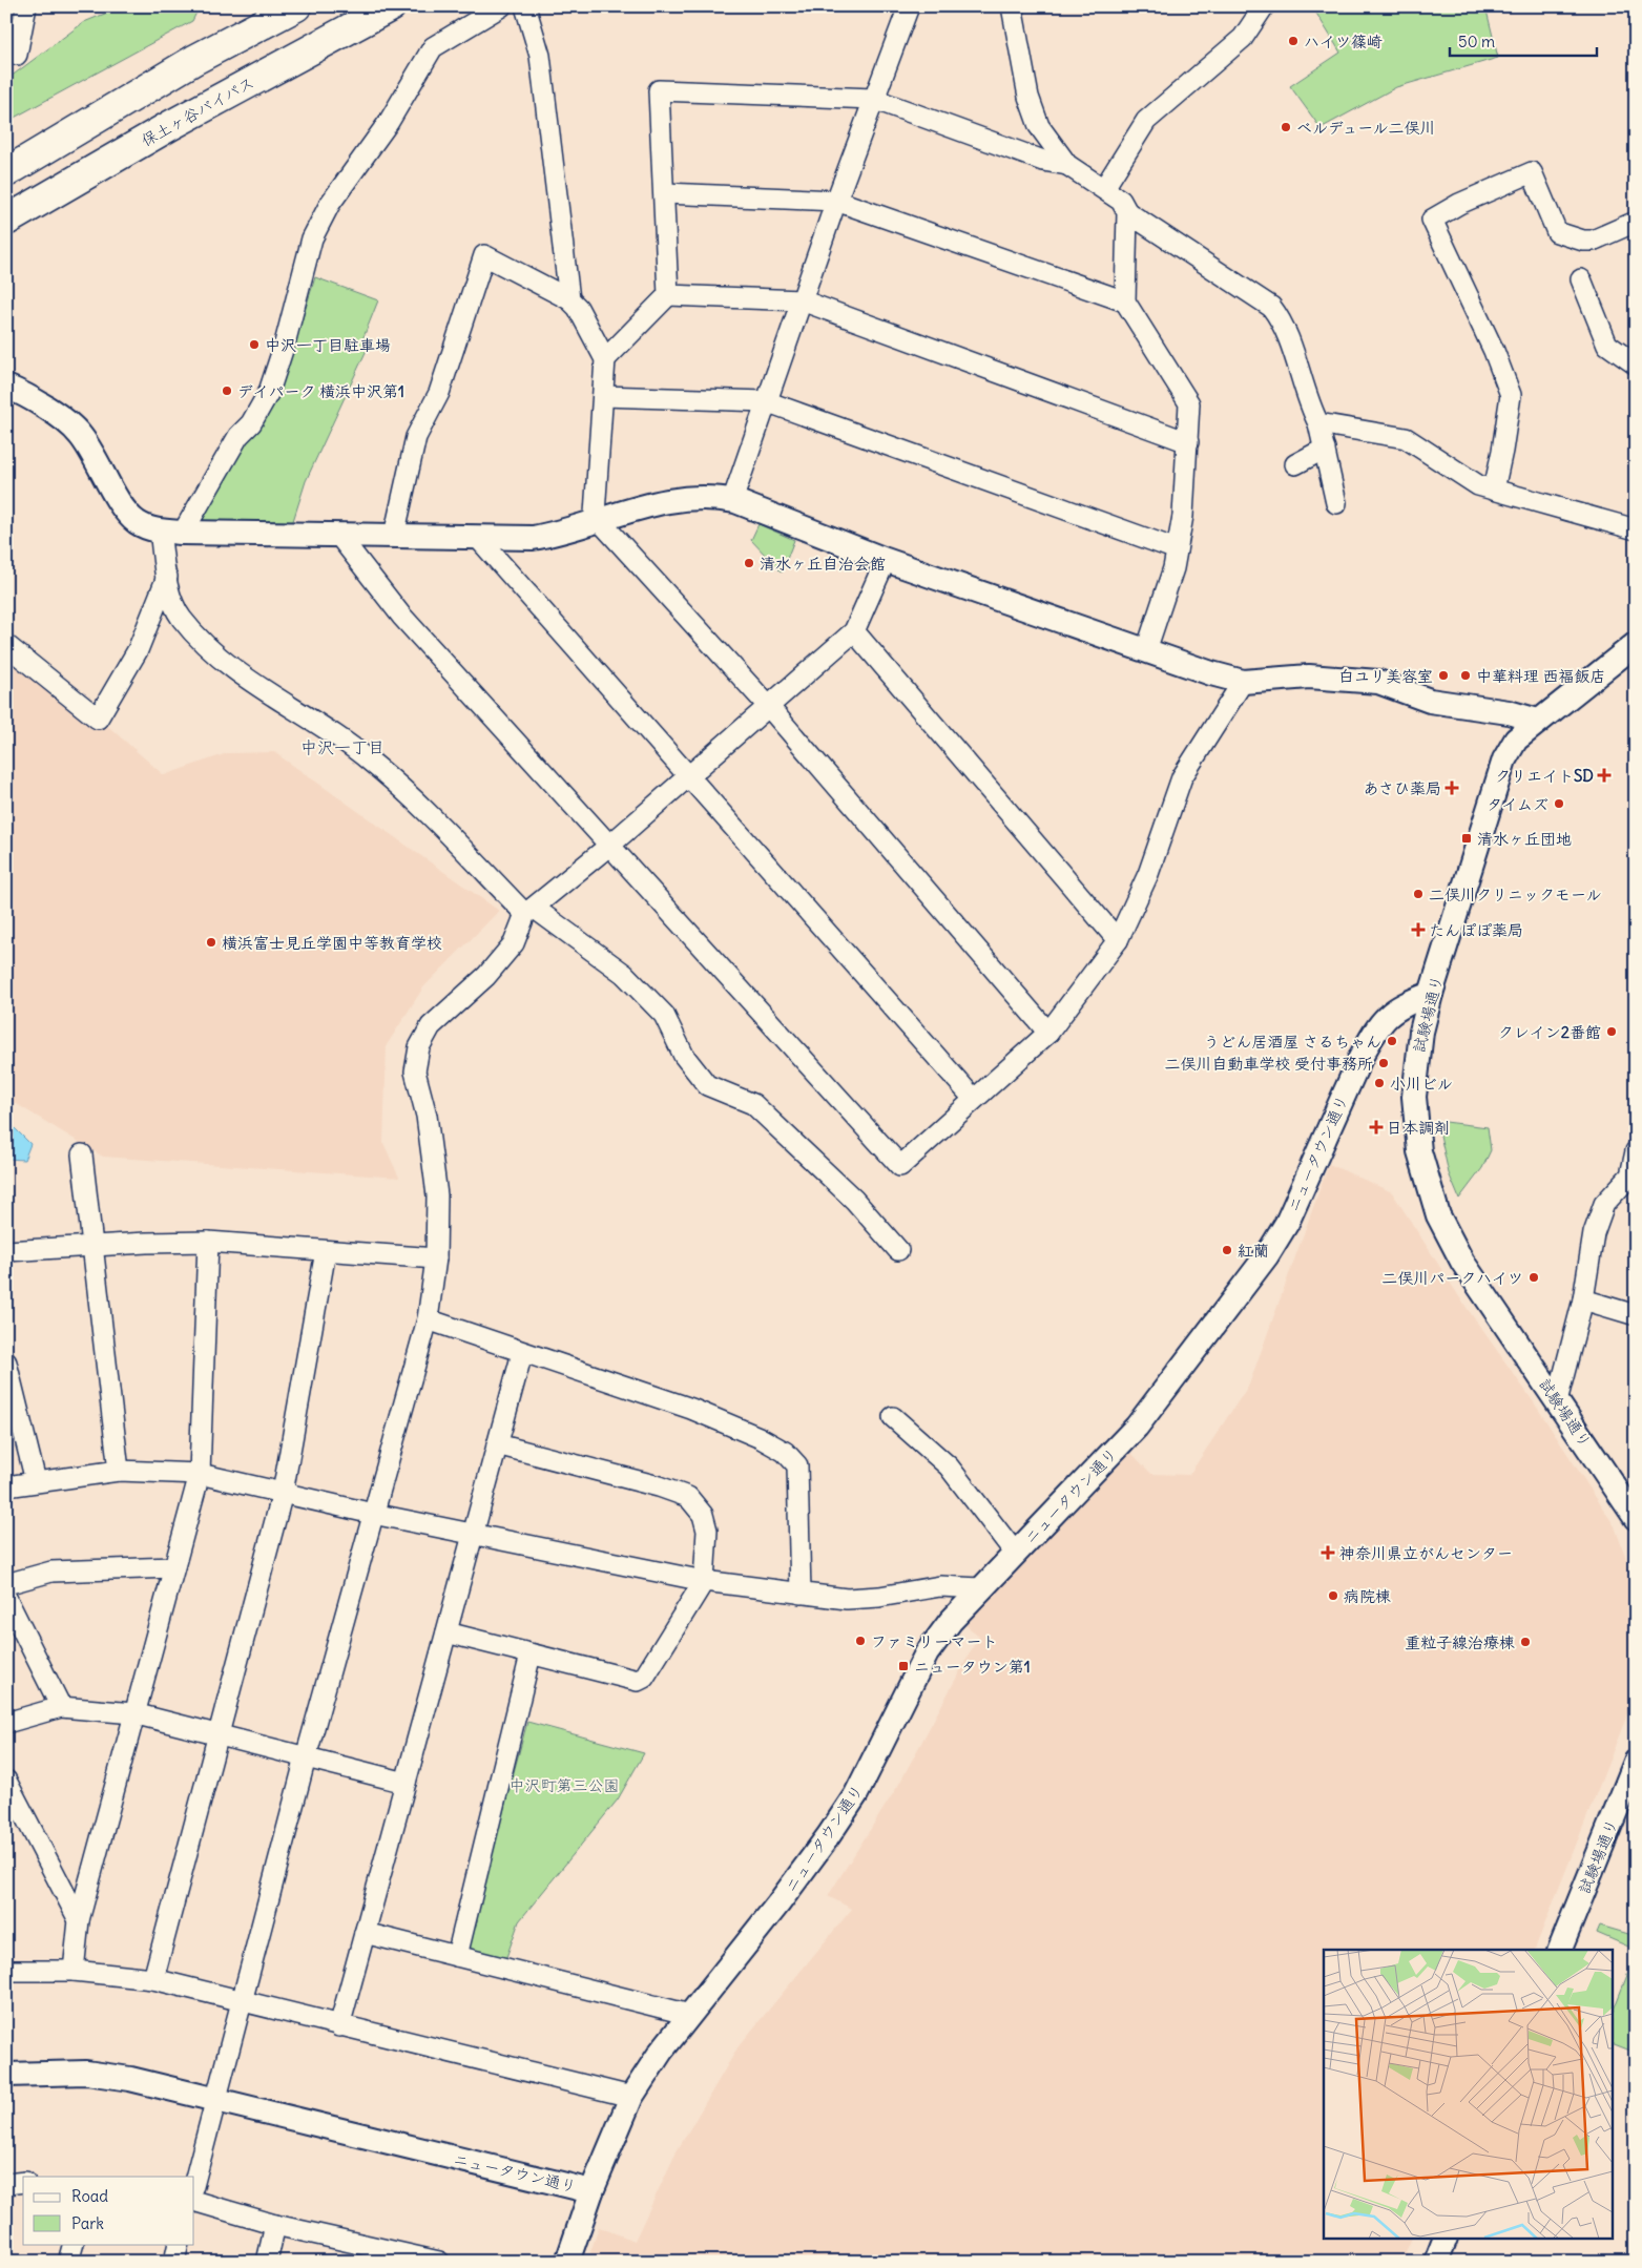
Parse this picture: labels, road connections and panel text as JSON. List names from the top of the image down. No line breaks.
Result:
{"streets":{"highway":["保土ヶ谷バイパス"],"street":["試験場通り","ニュータウン通り"]},"crossings":[["試験場通り","ニュータウン通り"]],"districts":["中沢一丁目"],"parks":["中沢町第三公園"],"places":{"other":["ハイツ篠崎","ベルデュール二俣川","中沢一丁目駐車場","デイパーク 横浜中沢第1","清水ヶ丘自治会館","白ユリ美容室","中華料理 西福飯店","タイムズ","二俣川クリニックモール","横浜富士見丘学園中等教育学校","クレイン2番館","うどん居酒屋 さるちゃん","二俣川自動車学校 受付事務所","小川ビル","紅蘭","二俣川パークハイツ","病院棟","ファミリーマート","重粒子線治療棟"],"health":["クリエイトSD","あさひ薬局","たんぽぽ薬局","日本調剤","神奈川県立がんセンター"],"transit":["清水ヶ丘団地","ニュータウン第1"]},"legend":["Road","Park"],"scale_bar":"50 m"}
